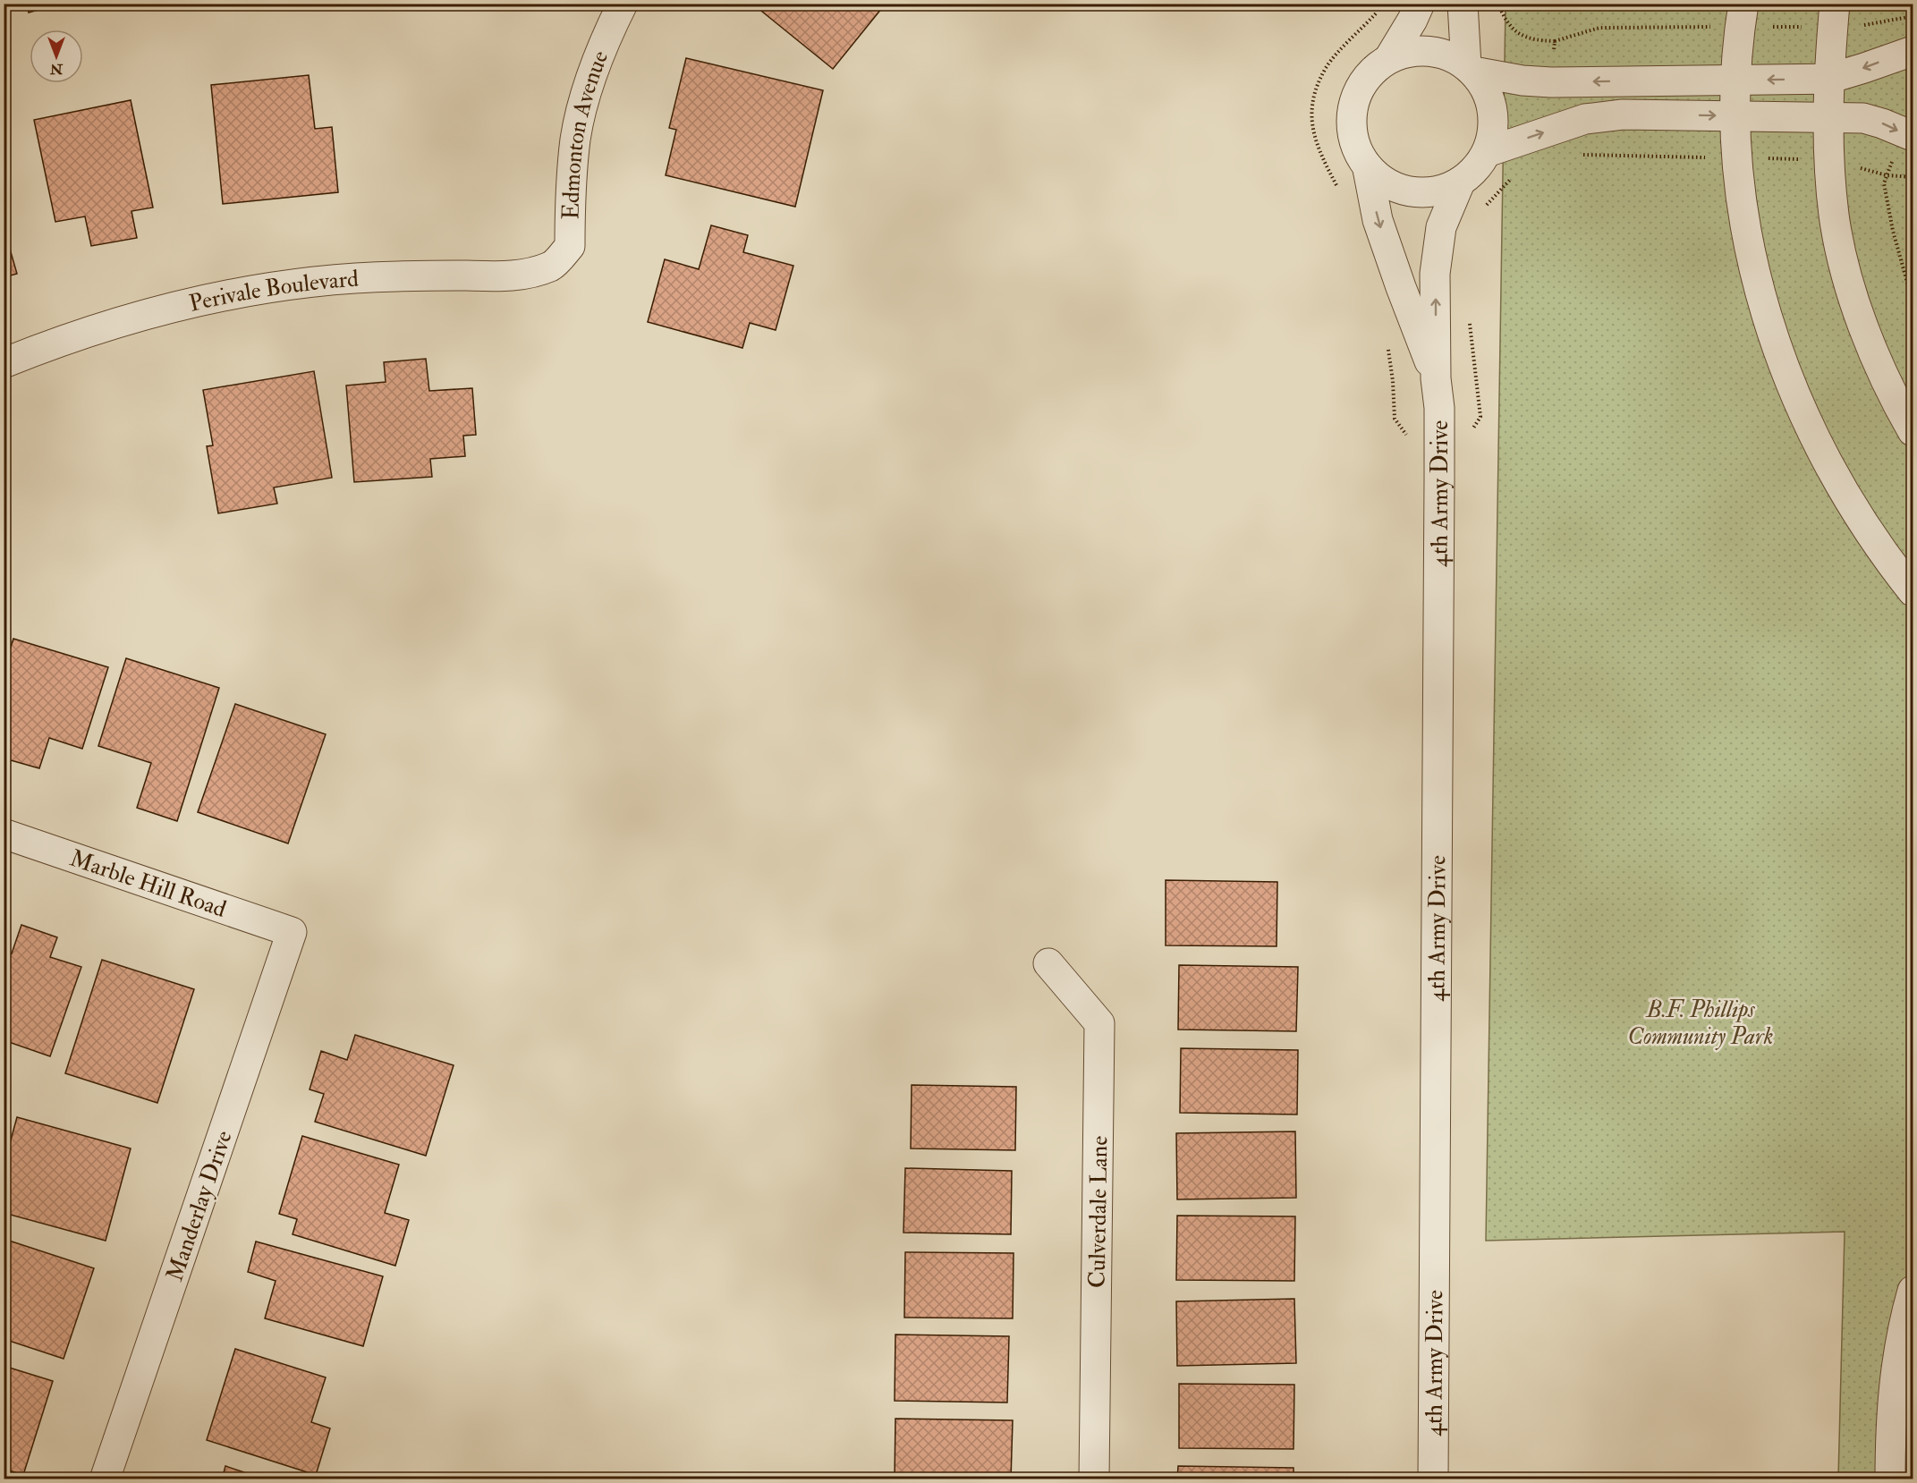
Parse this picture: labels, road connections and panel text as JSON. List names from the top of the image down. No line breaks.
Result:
{"streets":{"street":["Edmonton Avenue","Perivale Boulevard","4th Army Drive","Marble Hill Road","Manderlay Drive","Culverdale Lane"]},"crossings":[["Edmonton Avenue","Perivale Boulevard"],["Marble Hill Road","Manderlay Drive"]],"parks":["B.F. Phillips Community Park"],"north":"bottom"}
